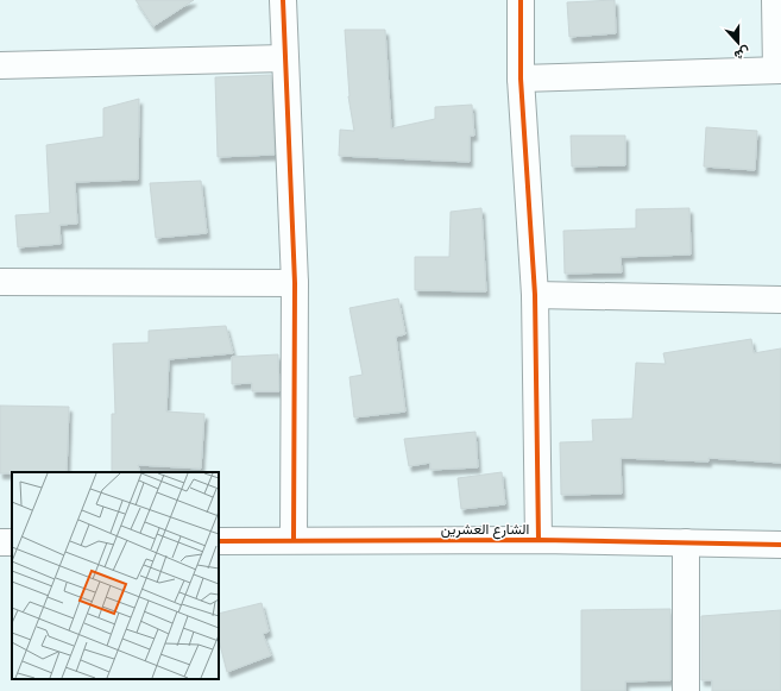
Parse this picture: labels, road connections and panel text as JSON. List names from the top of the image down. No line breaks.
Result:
{"streets":{"street":["الشارع العشرين"]},"north":"bottom"}
